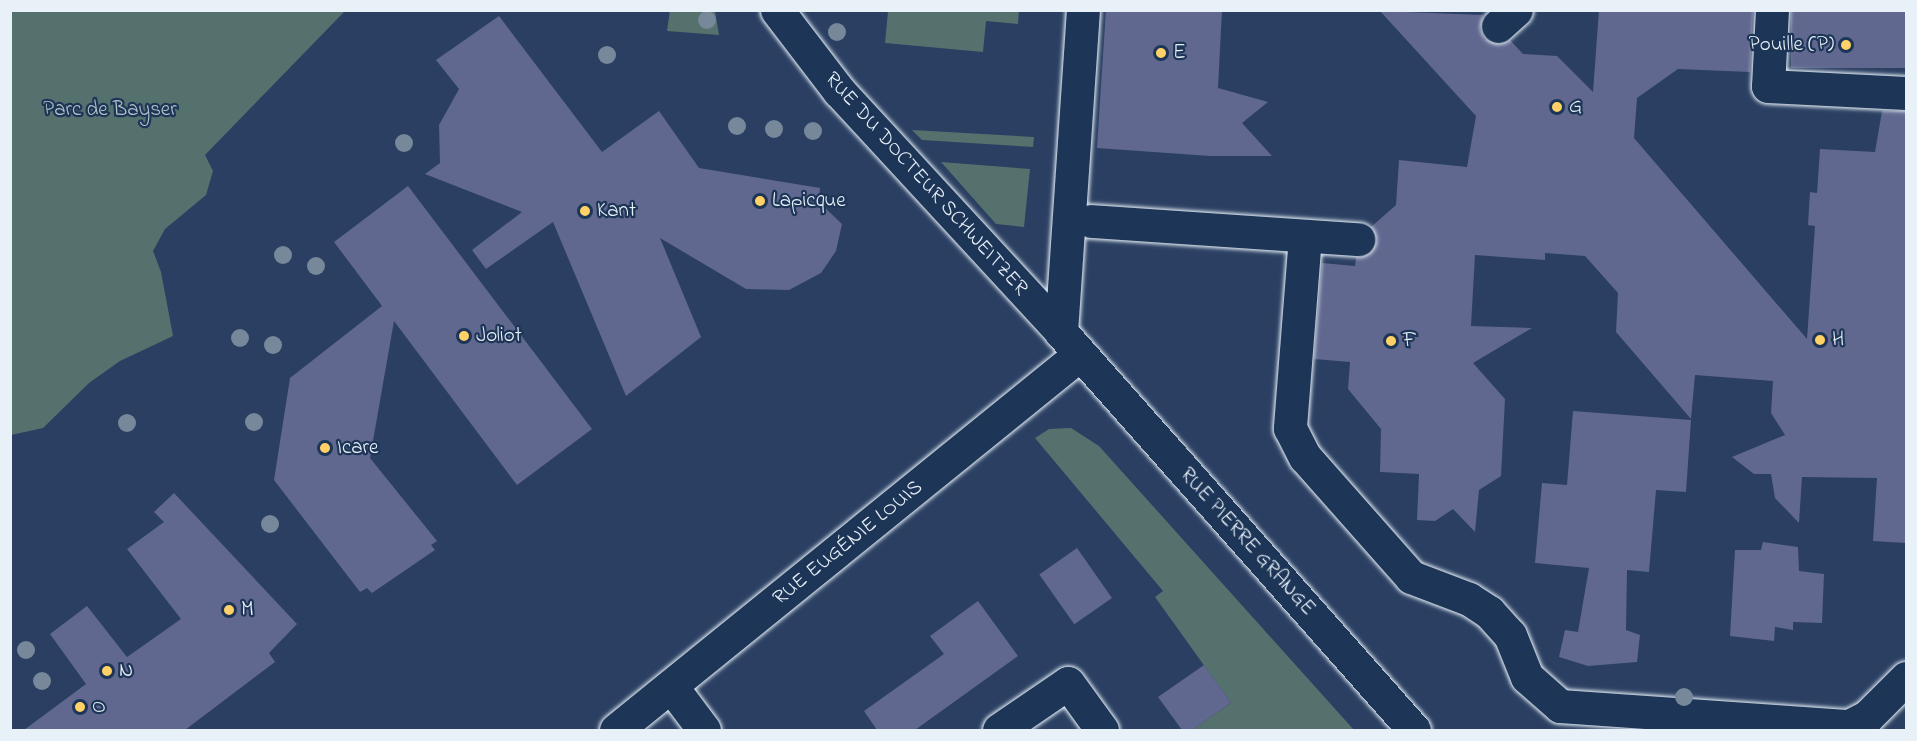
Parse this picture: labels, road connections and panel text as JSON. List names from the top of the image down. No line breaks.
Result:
{"streets":{"street":["RUE DU DOCTEUR SCHWEITZER","RUE PIERRE GRANGE","RUE EUGÉNIE LOUIS"]},"crossings":[["RUE DU DOCTEUR SCHWEITZER","RUE PIERRE GRANGE"],["RUE DU DOCTEUR SCHWEITZER","RUE EUGÉNIE LOUIS"],["RUE PIERRE GRANGE","RUE EUGÉNIE LOUIS"]],"parks":["Parc de Bayser"],"places":["Pouille (P)","E","G","Lapicque","Kant","Joliot","H","F","Icare","M","N","O"]}
